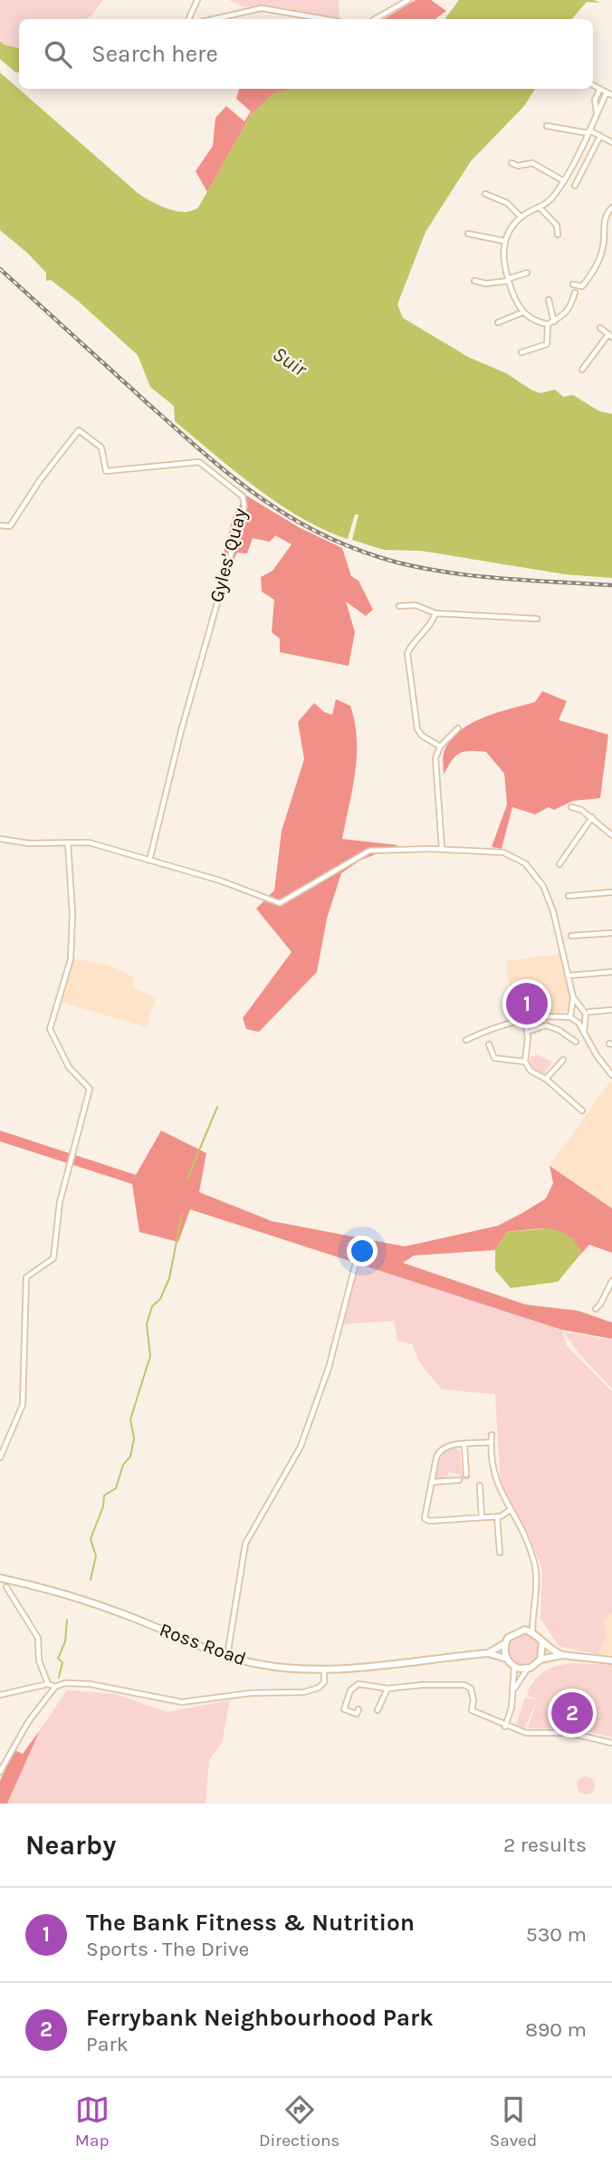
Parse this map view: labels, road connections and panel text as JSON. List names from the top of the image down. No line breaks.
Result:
{"streets":{"main road":["Ross Road"],"street":["Gyles' Quay"]},"water":["Suir"],"page":{"search":"Search here","pins":["1","2"],"heading":["Nearby","2 results"],"list":[{"mark":"1","name":"The Bank Fitness & Nutrition","note":"Sports · The Drive","value":"530 m"},{"mark":"2","name":"Ferrybank Neighbourhood Park","note":"Park","value":"890 m"}],"nav":["Map","Directions","Saved"]}}
